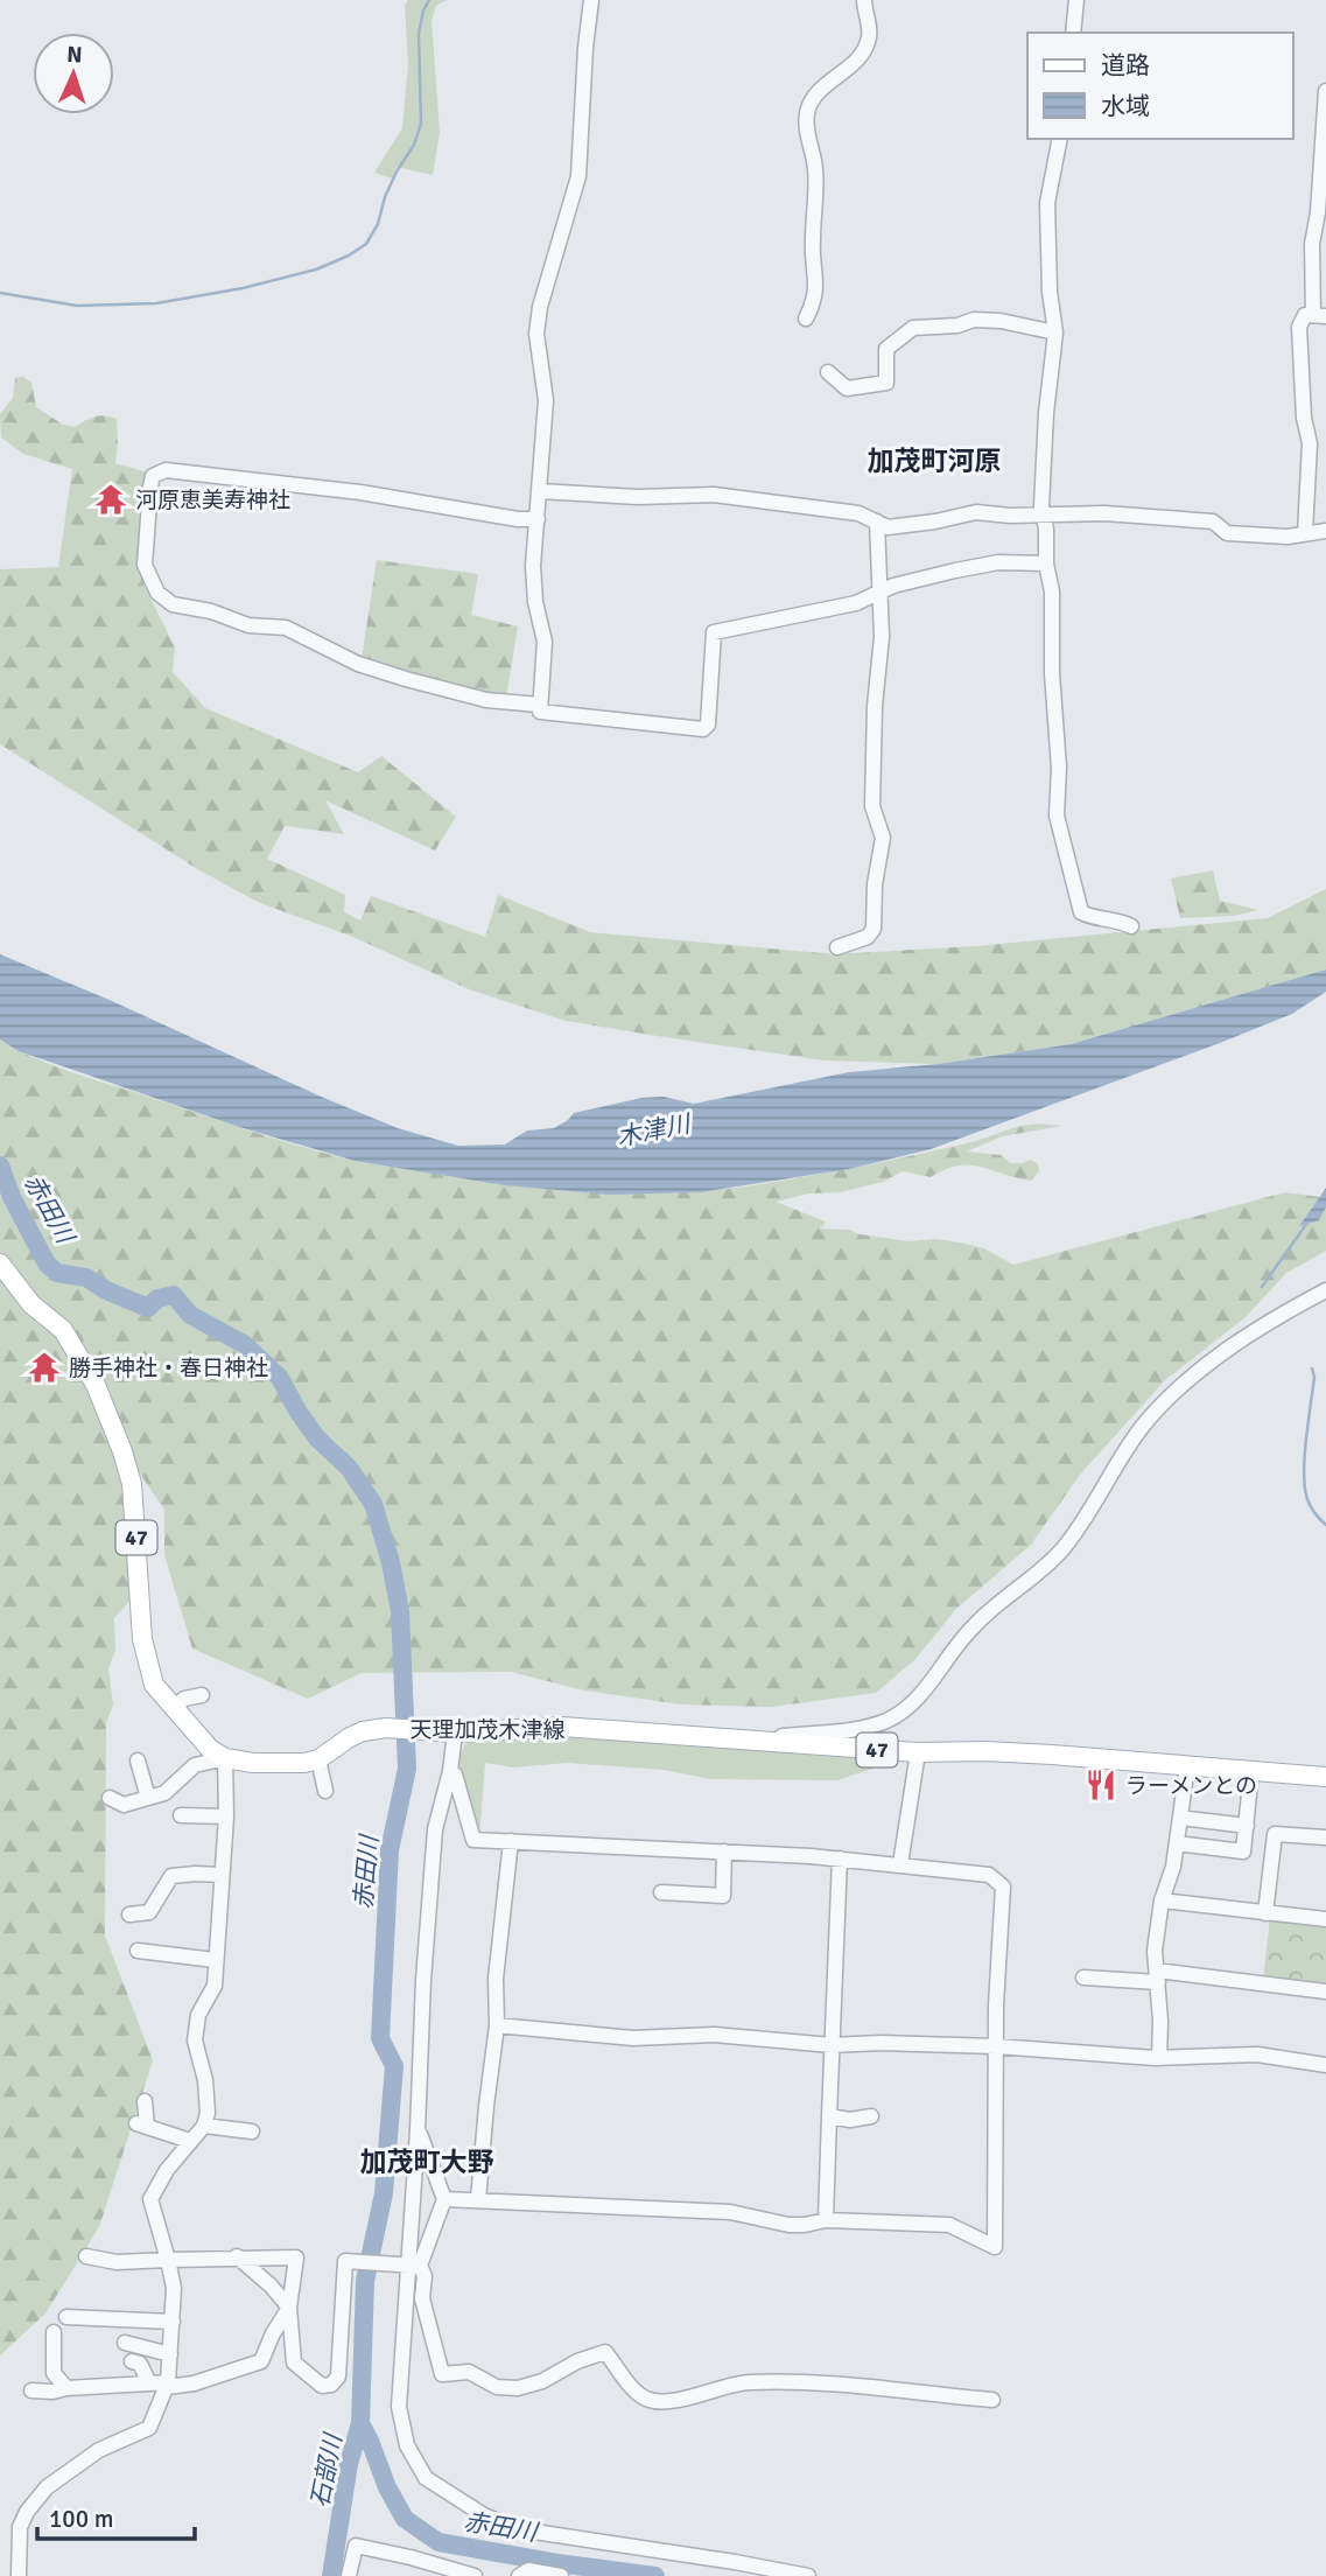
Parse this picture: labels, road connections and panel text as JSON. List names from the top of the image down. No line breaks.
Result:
{"streets":{"main road":["47","天理加茂木津線"]},"crossings":[["47","天理加茂木津線"]],"districts":["加茂町河原","加茂町大野"],"water":["木津川","赤田川","石部川"],"places":{"temple":["河原恵美寿神社","勝手神社・春日神社"],"restaurant":["ラーメンとの"]},"legend":["道路","水域"],"scale_bar":"100 m","north":"top"}
